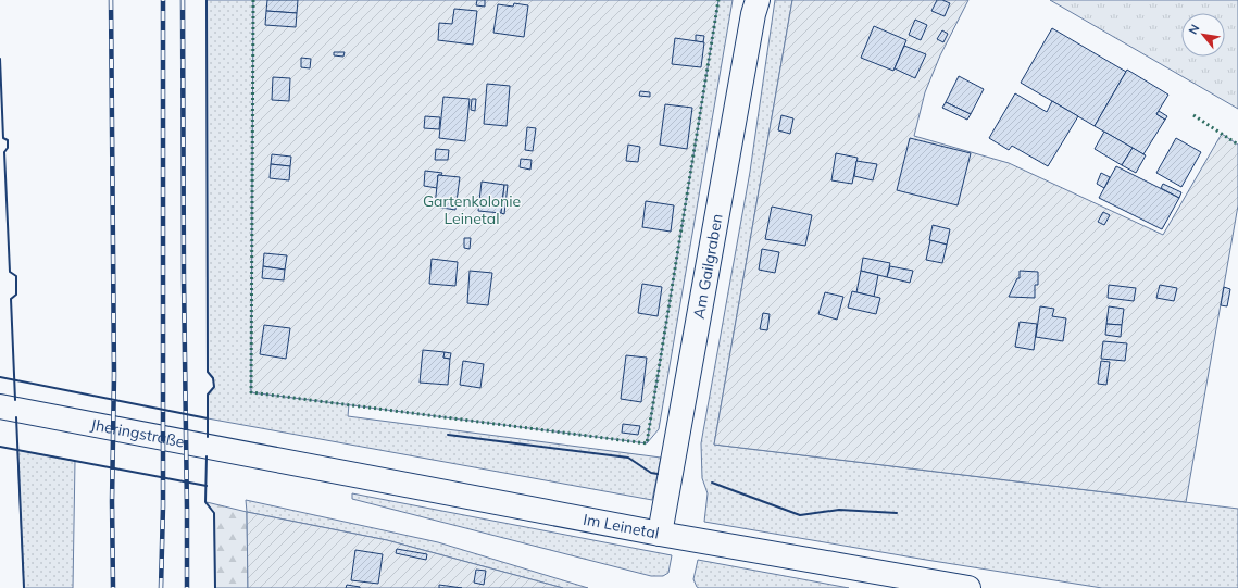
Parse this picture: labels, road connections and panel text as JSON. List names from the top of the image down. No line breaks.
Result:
{"streets":{"main road":["Am Gailgraben","Jheringstraße","Im Leinetal"]},"crossings":[["Am Gailgraben","Im Leinetal"],["Jheringstraße","Im Leinetal"]],"parks":["Gartenkolonie Leinetal"],"north":"top left"}
